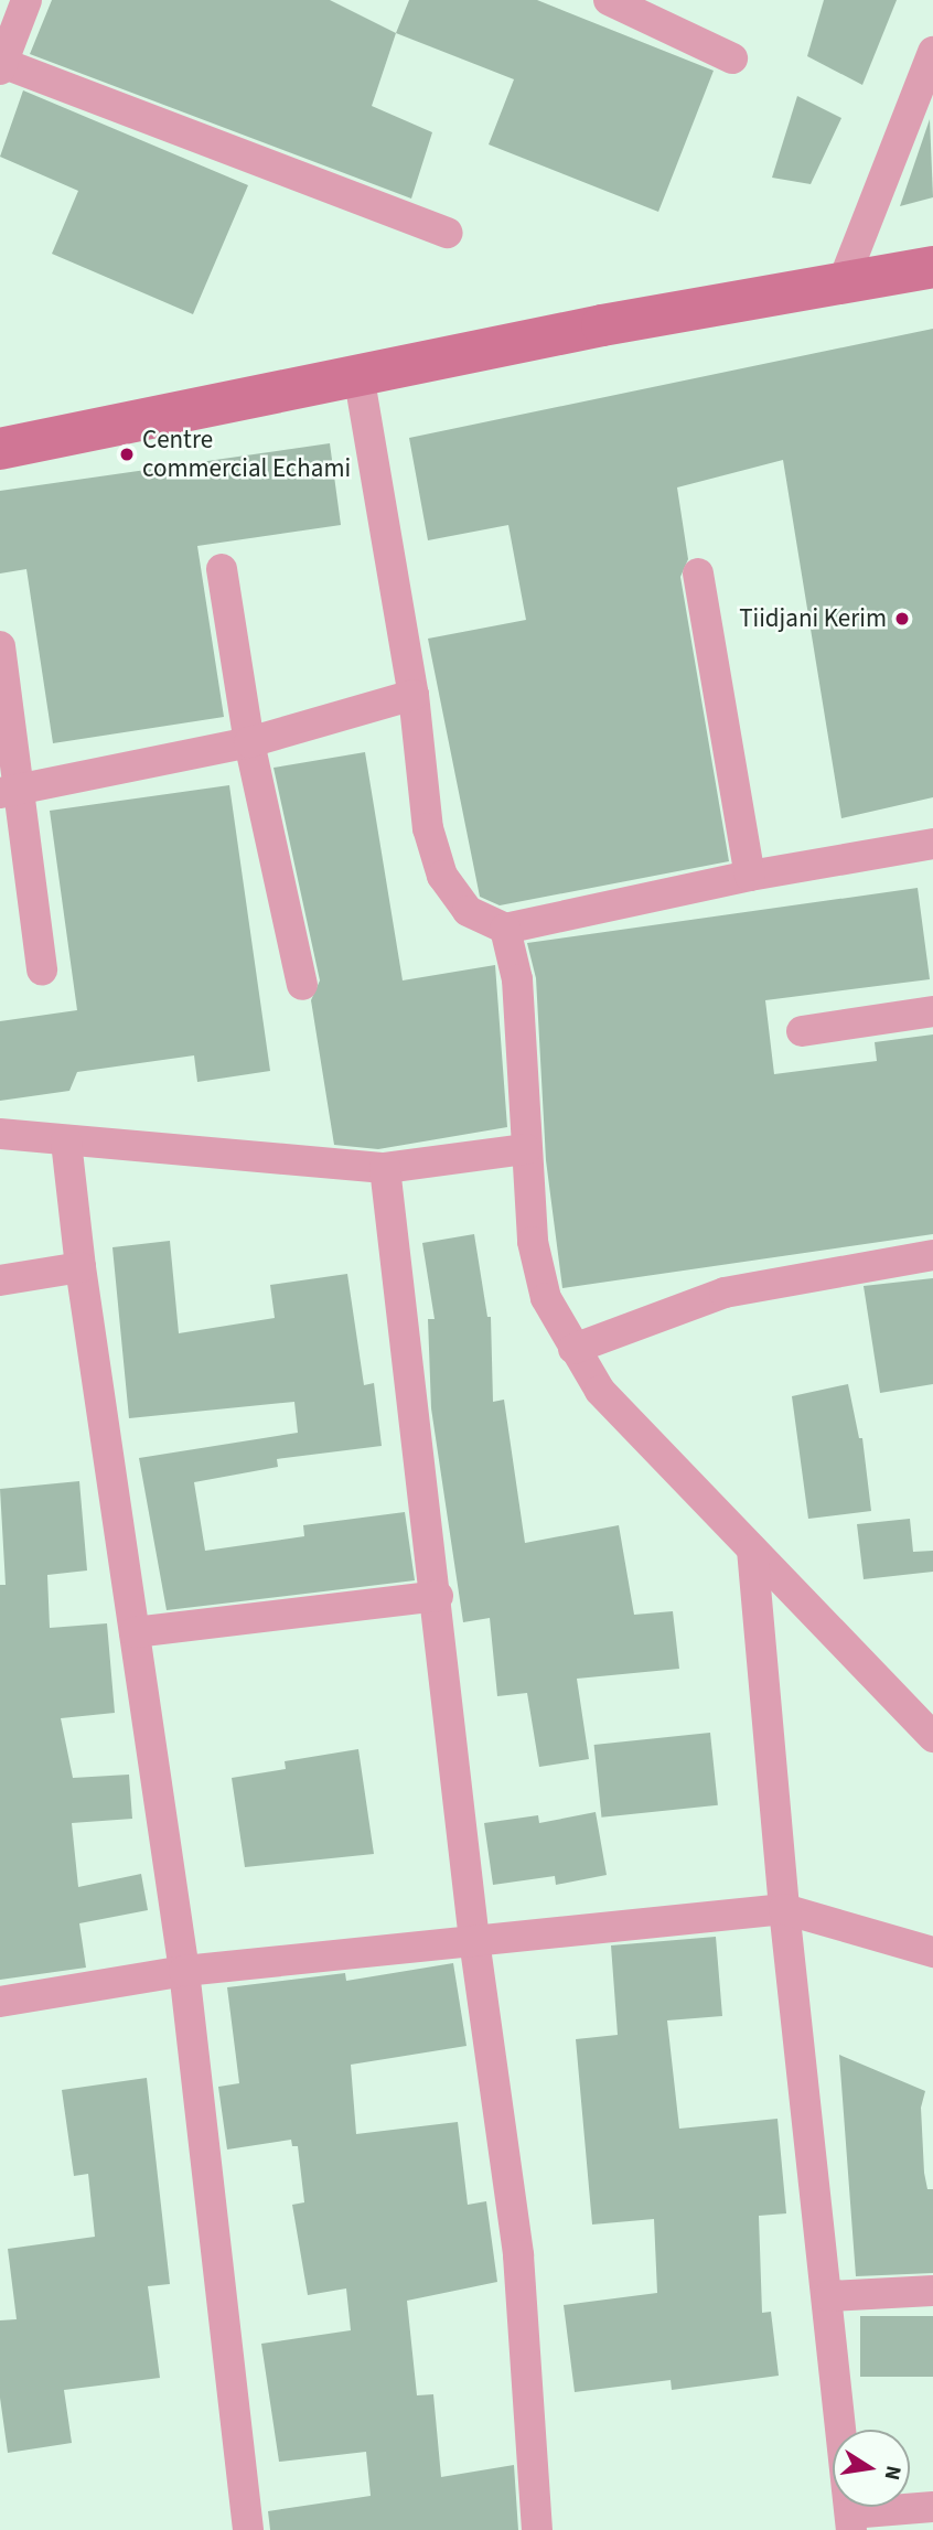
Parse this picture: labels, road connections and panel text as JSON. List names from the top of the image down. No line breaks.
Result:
{"places":["Centre commercial Echami","Tiidjani Kerim"],"north":"right"}
